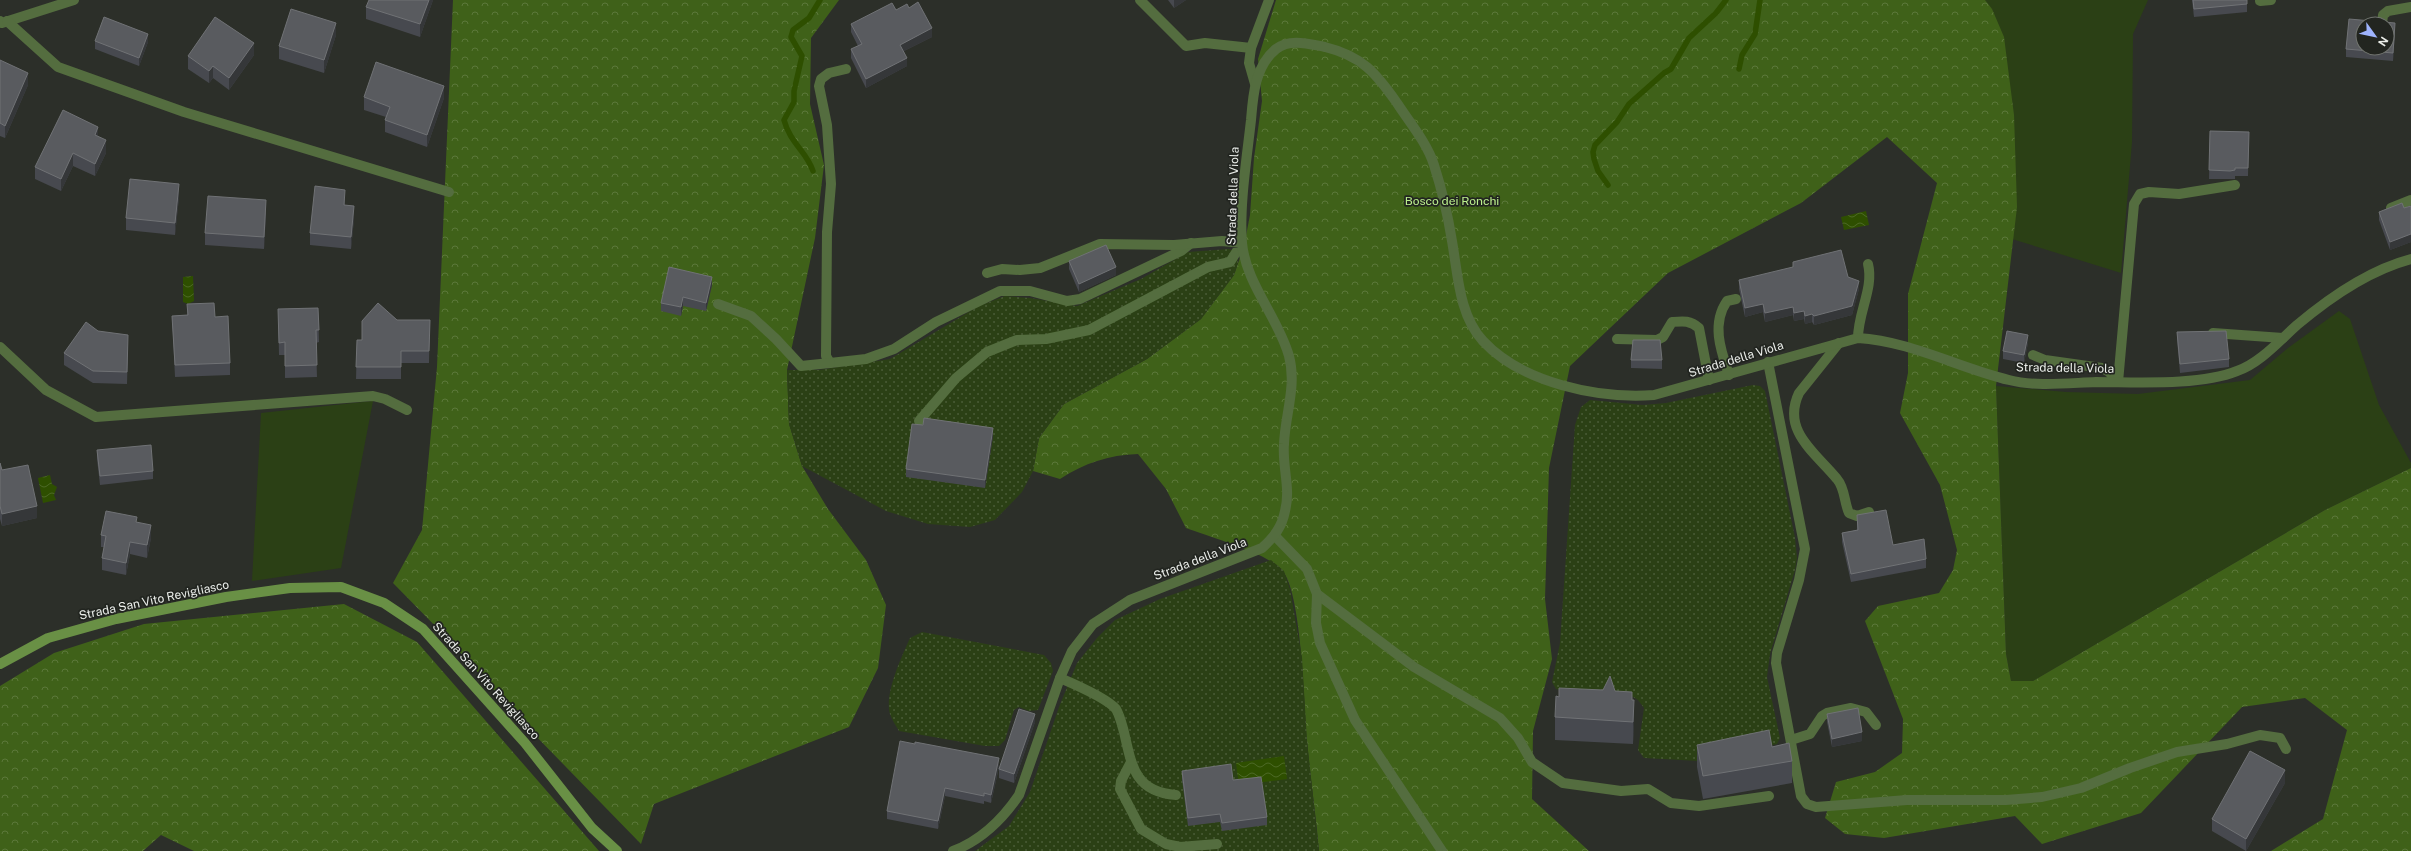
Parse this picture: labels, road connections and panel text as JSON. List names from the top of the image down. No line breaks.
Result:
{"streets":{"street":["Strada della Viola","Strada San Vito Revigliasco"]},"parks":["Bosco dei Ronchi"],"north":"bottom right"}
